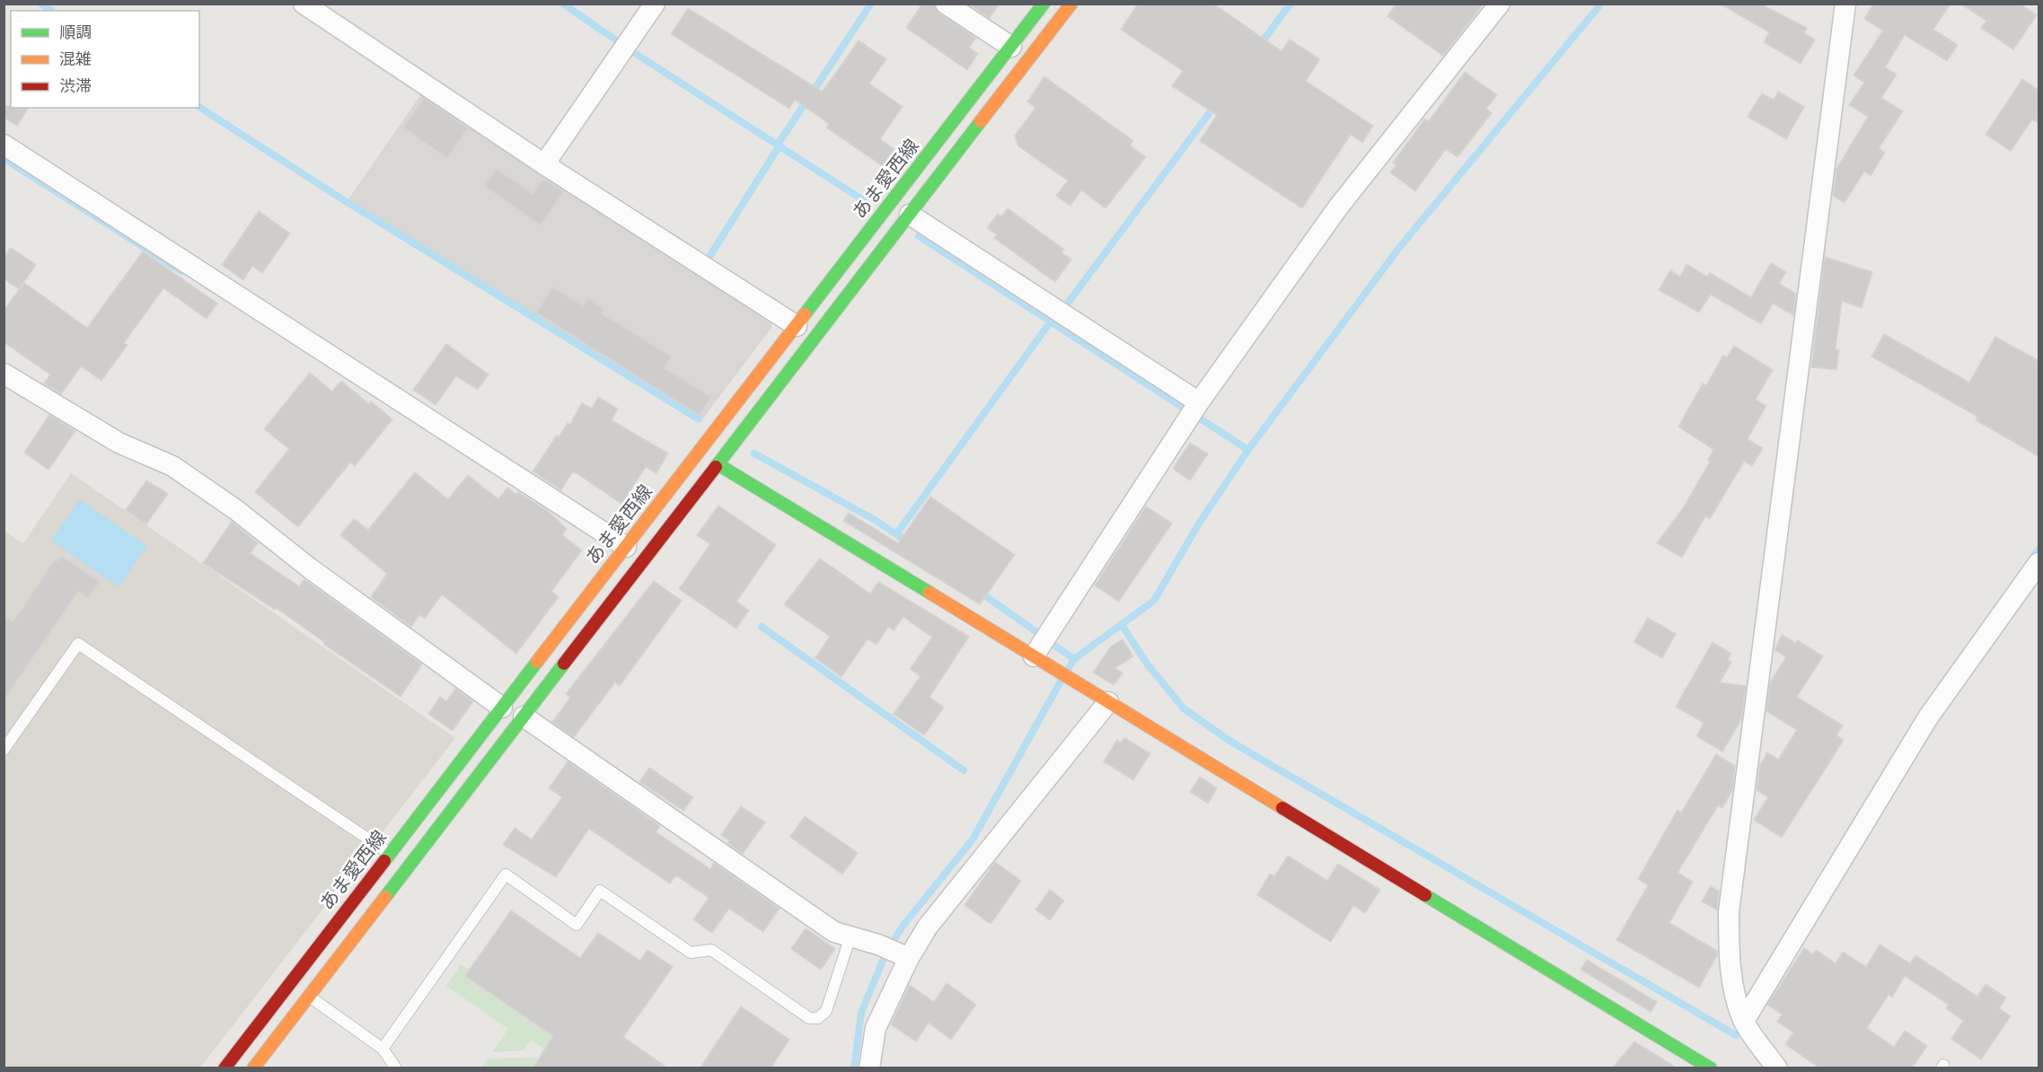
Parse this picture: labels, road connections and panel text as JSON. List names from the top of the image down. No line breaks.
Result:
{"streets":{"main road":["あま愛西線"]},"legend":["順調","混雑","渋滞"]}
